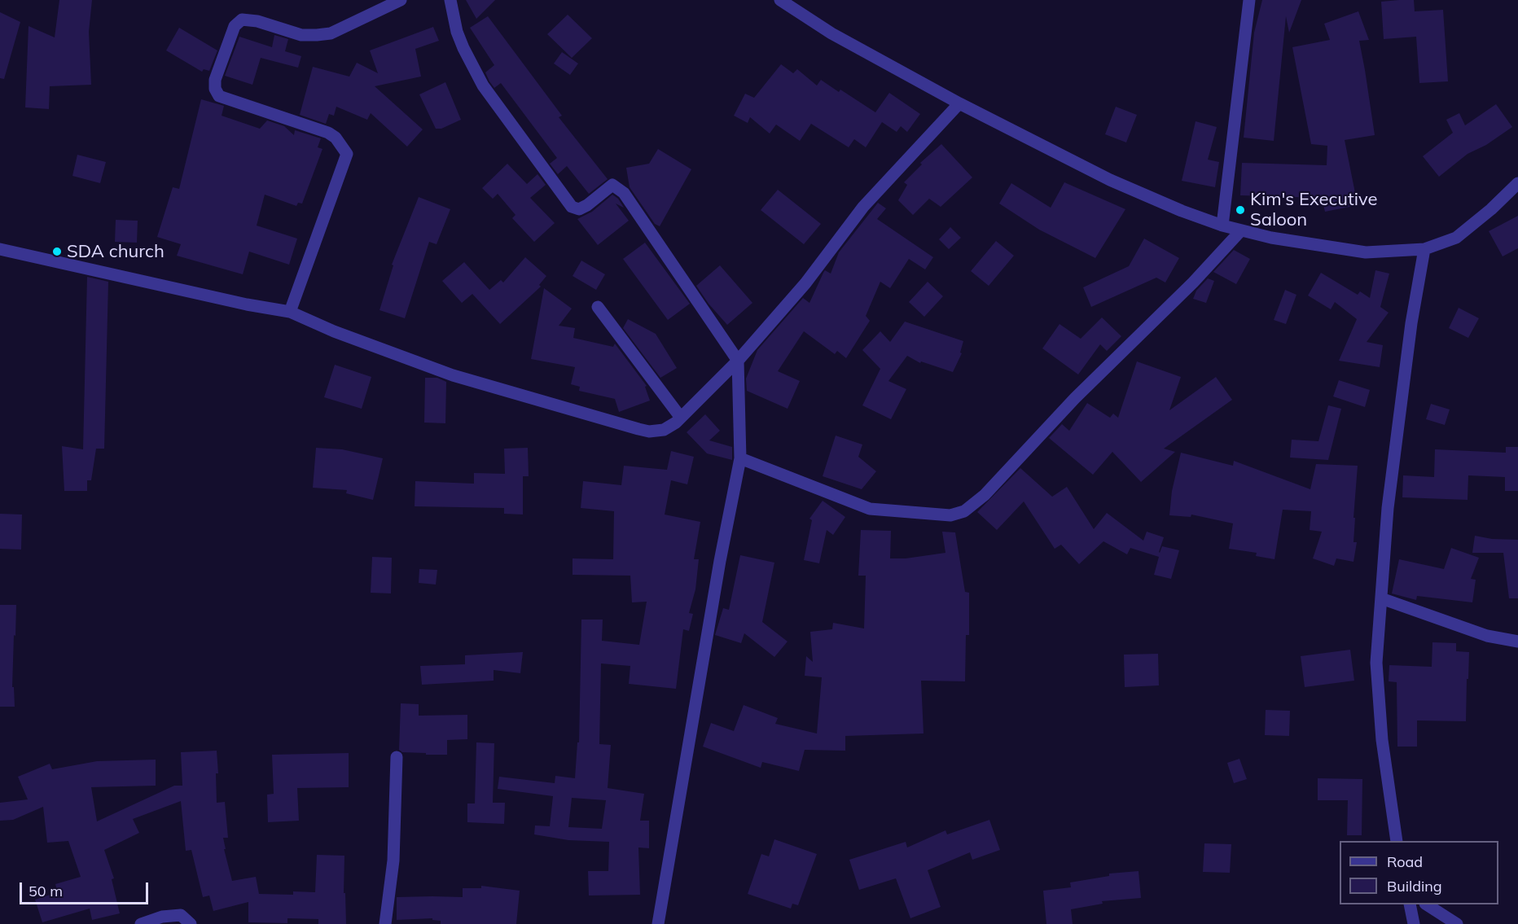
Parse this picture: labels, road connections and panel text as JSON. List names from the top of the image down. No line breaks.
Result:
{"places":["Kim's Executive Saloon","SDA church"],"legend":["Road","Building"],"scale_bar":"50 m"}
